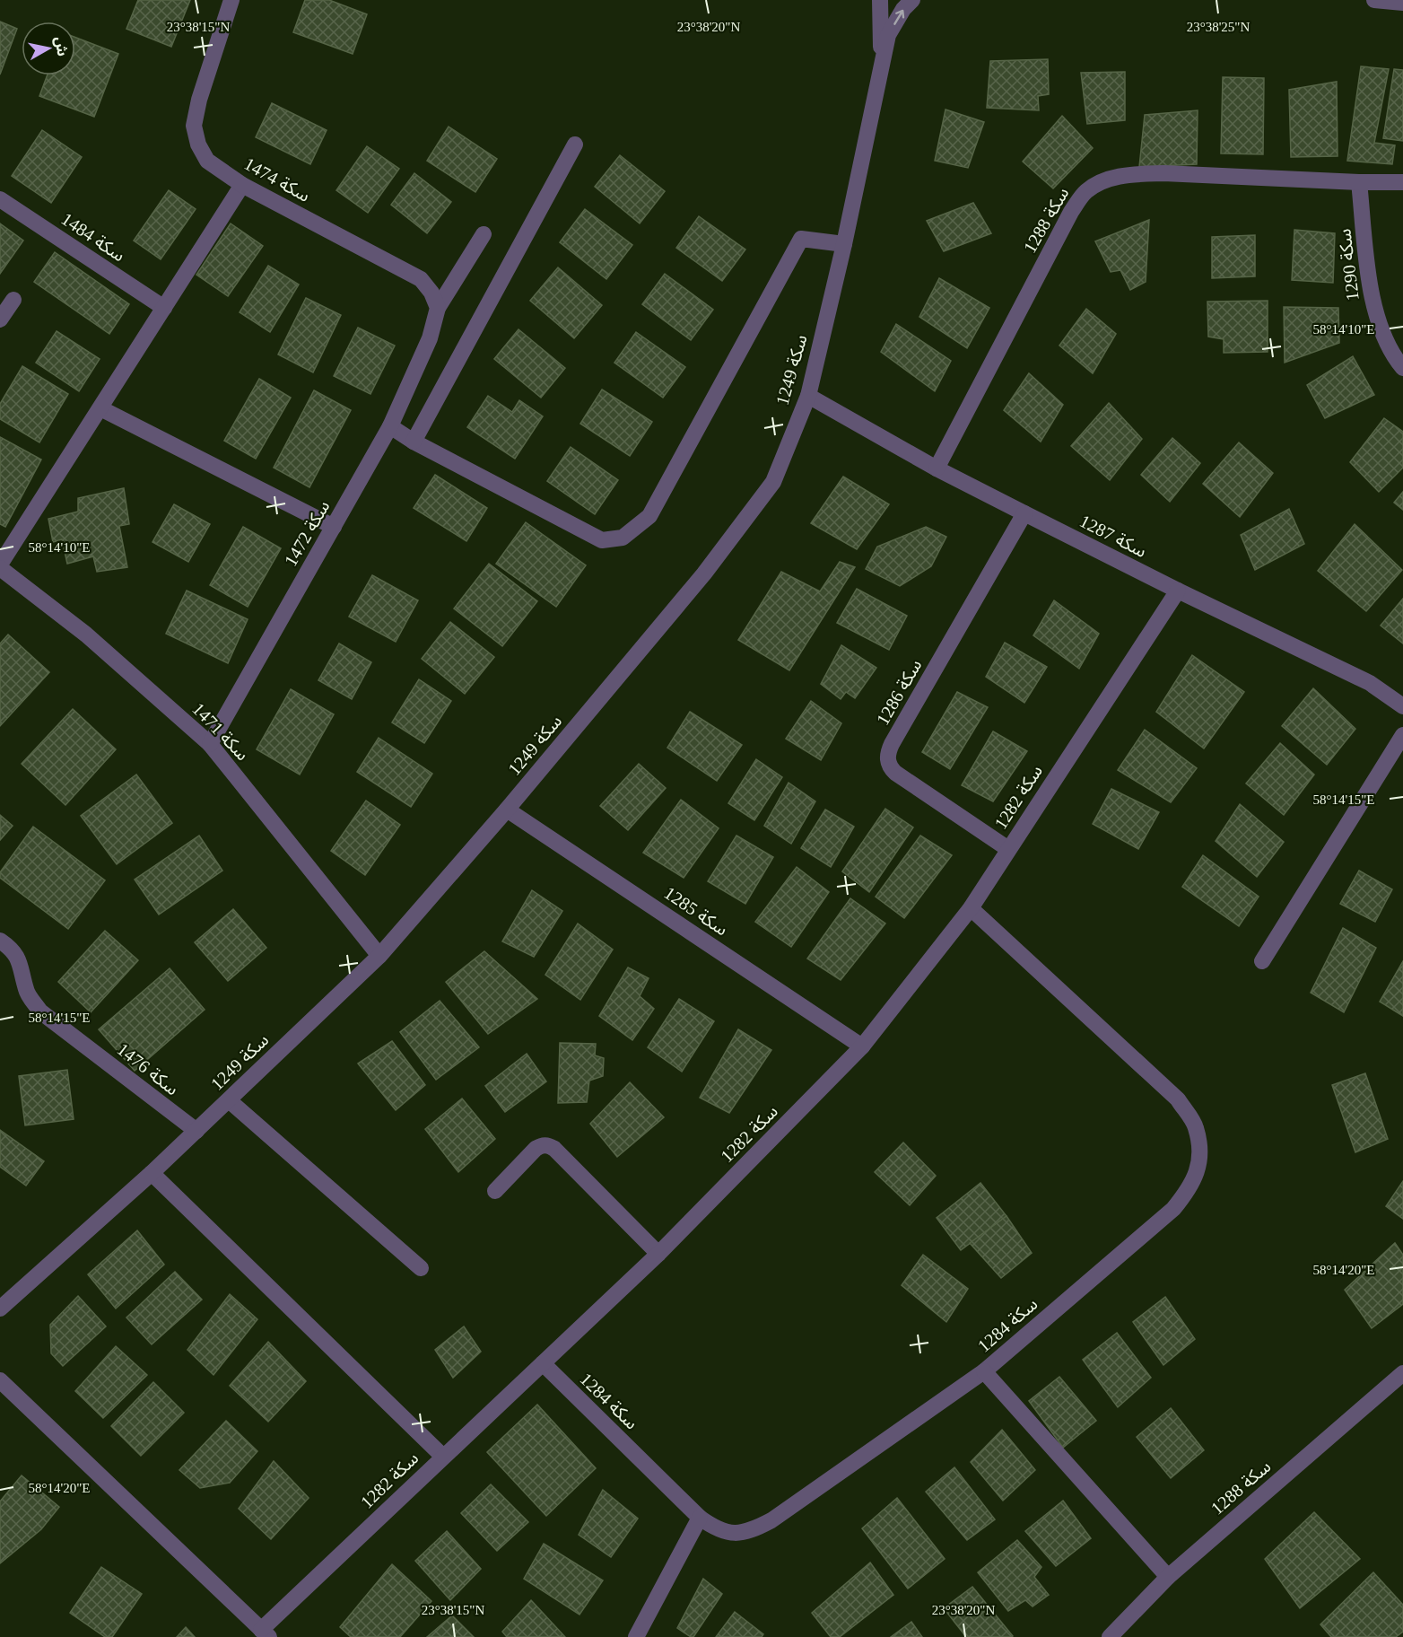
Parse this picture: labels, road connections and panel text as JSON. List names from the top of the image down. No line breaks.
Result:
{"streets":{"street":["سكة 1474","سكة 1288","سكة 1484","سكة 1290","سكة 1249","سكة 1472","سكة 1287","سكة 1286","سكة 1471","سكة 1282","سكة 1285","سكة 1476","سكة 1284"]},"crossings":[["سكة 1474","سكة 1472"],["سكة 1288","سكة 1290"],["سكة 1288","سكة 1287"],["سكة 1249","سكة 1287"],["سكة 1249","سكة 1471"],["سكة 1249","سكة 1285"],["سكة 1249","سكة 1476"],["سكة 1472","سكة 1471"],["سكة 1287","سكة 1286"],["سكة 1287","سكة 1282"],["سكة 1286","سكة 1282"],["سكة 1282","سكة 1285"],["سكة 1282","سكة 1284"]],"north":"right","coordinates":["23°38'15\"N","23°38'20\"N","23°38'25\"N","58°14'10\"E","58°14'15\"E","58°14'20\"E"]}
